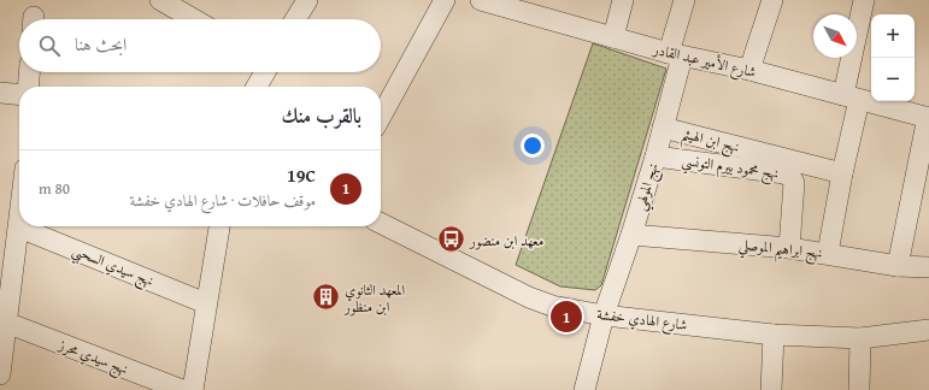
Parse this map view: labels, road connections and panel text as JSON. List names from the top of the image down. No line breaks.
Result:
{"streets":{"street":["شارع الأمير عبد القادر","نهج ابن الهيثم","نهج محمود بيرم التونسي","نهج المولهي","نهج ابراهيم الموصلي","نهج سيدي السحبي","شارع الهادي خفشة","نهج سيدي محرز"]},"crossings":[["شارع الأمير عبد القادر","نهج المولهي"],["نهج ابن الهيثم","نهج المولهي"],["نهج محمود بيرم التونسي","نهج المولهي"],["نهج محمود بيرم التونسي","نهج ابراهيم الموصلي"],["نهج المولهي","نهج ابراهيم الموصلي"],["نهج المولهي","شارع الهادي خفشة"]],"places":{"bus stop":["معهد ابن منضور"],"building":["المعهد الثانوي ابن منظور"]},"north":"bottom right","page":{"map_buttons":["+","−"],"search":"ابحث هنا","heading":"بالقرب منك","list":[{"mark":"1","name":"19C","note":"موقف حافلات · شارع الهادي خفشة","value":"80 m"}],"pins":"1"}}
